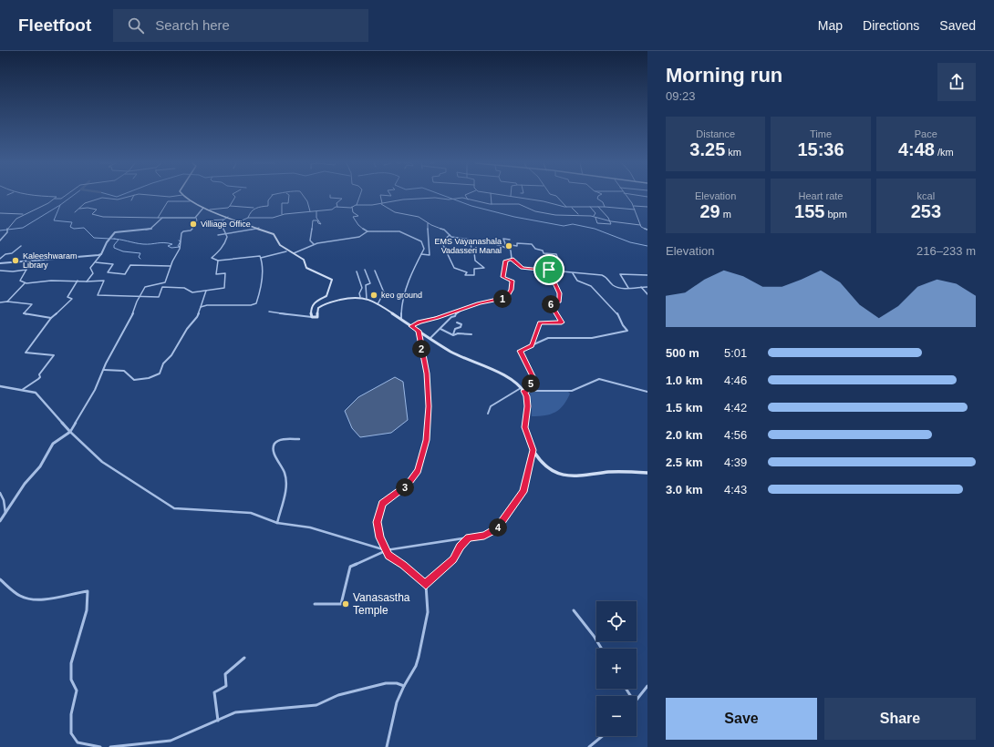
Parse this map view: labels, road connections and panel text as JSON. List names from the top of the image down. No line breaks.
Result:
{"places":["Villiage Office","EMS Vayanashala Vadasseri Manal","Kaleeshwaram Library","keo ground","Vanasastha Temple"],"page":{"header":"Fleetfoot","search":"Search here","nav":["Map","Directions","Saved"],"heading":["Morning run","09:23"],"stats":[["Distance","3.25 km"],["Time","15:36"],["Pace","4:48 /km"],["Elevation","29 m"],["Heart rate","155 bpm"],["kcal","253"]],"chart":["Elevation","216–233 m"],"pins":["1","6","2","5","3","4"],"list":[{"name":"500 m","note":"5:01"},{"name":"1.0 km","note":"4:46"},{"name":"1.5 km","note":"4:42"},{"name":"2.0 km","note":"4:56"},{"name":"2.5 km","note":"4:39"},{"name":"3.0 km","note":"4:43"}],"map_buttons":["+","−"],"buttons":["Save","Share"]}}
